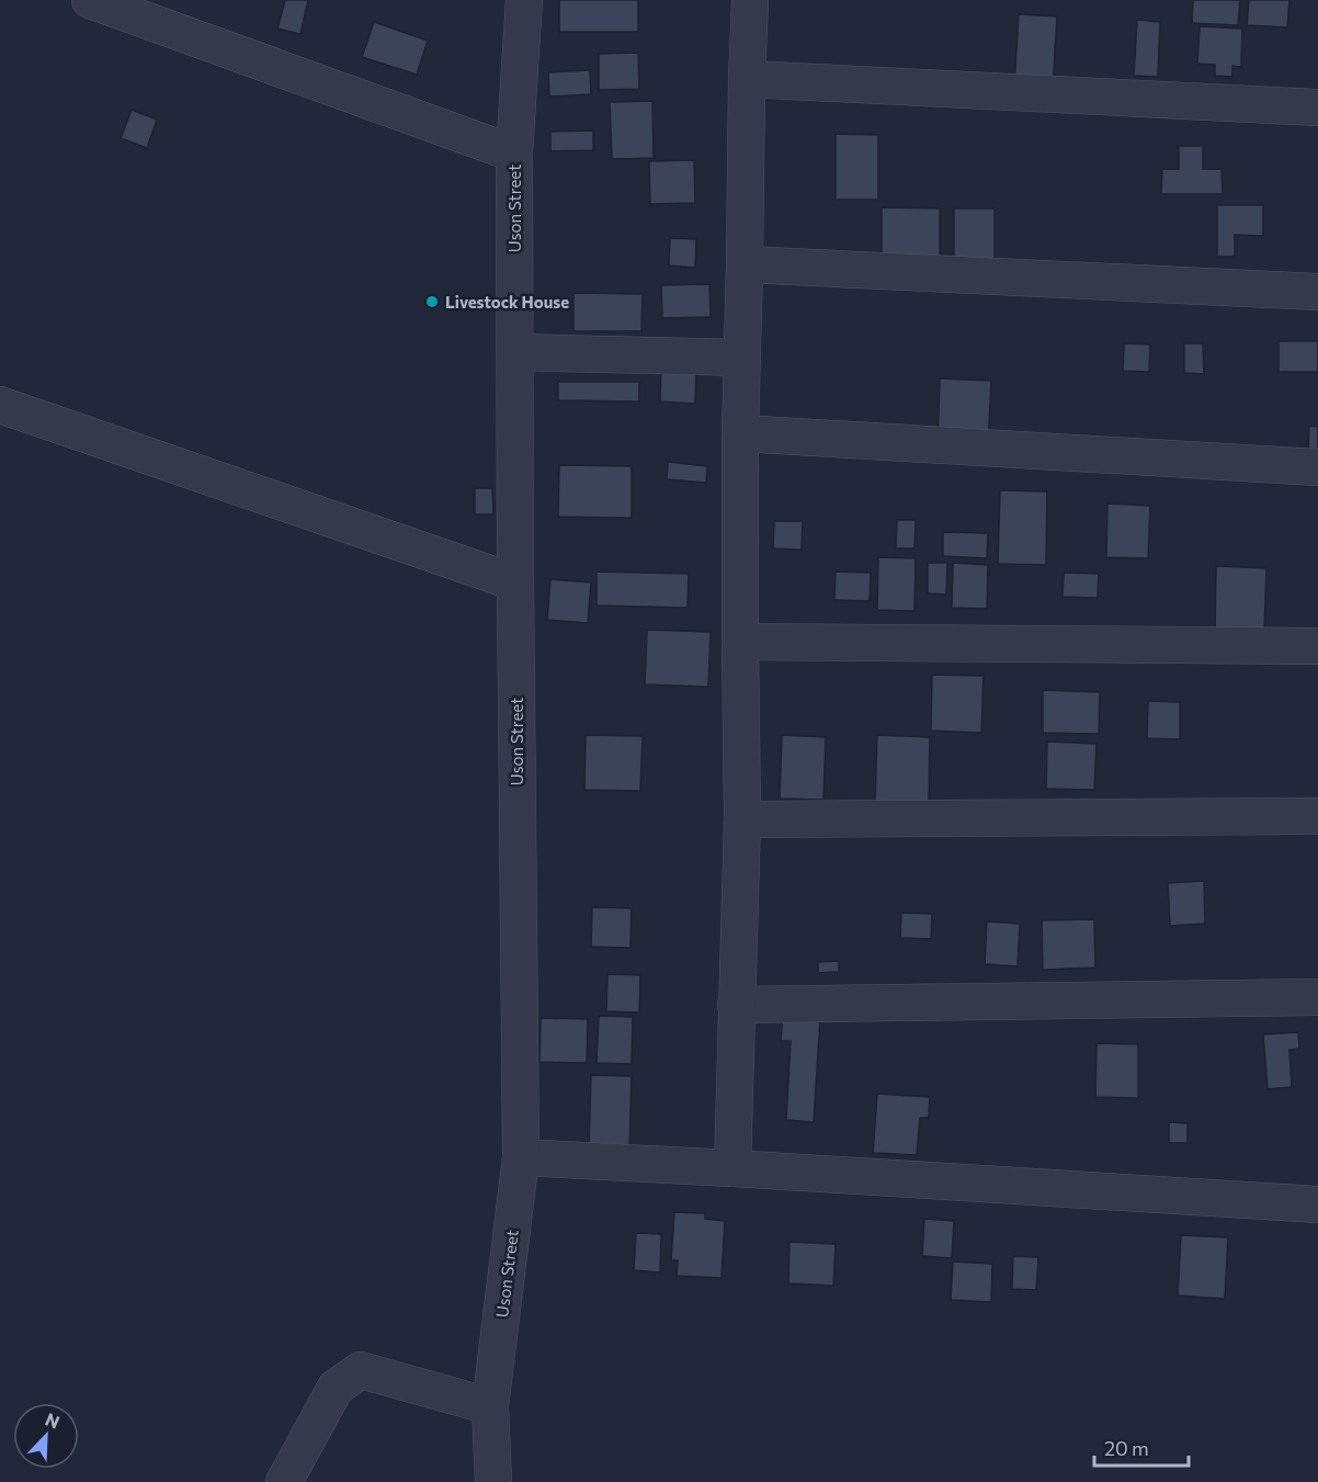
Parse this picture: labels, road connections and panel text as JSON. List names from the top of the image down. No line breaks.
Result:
{"streets":{"street":["Uson Street"]},"places":["Livestock House"],"scale_bar":"20 m","north":"top right"}
